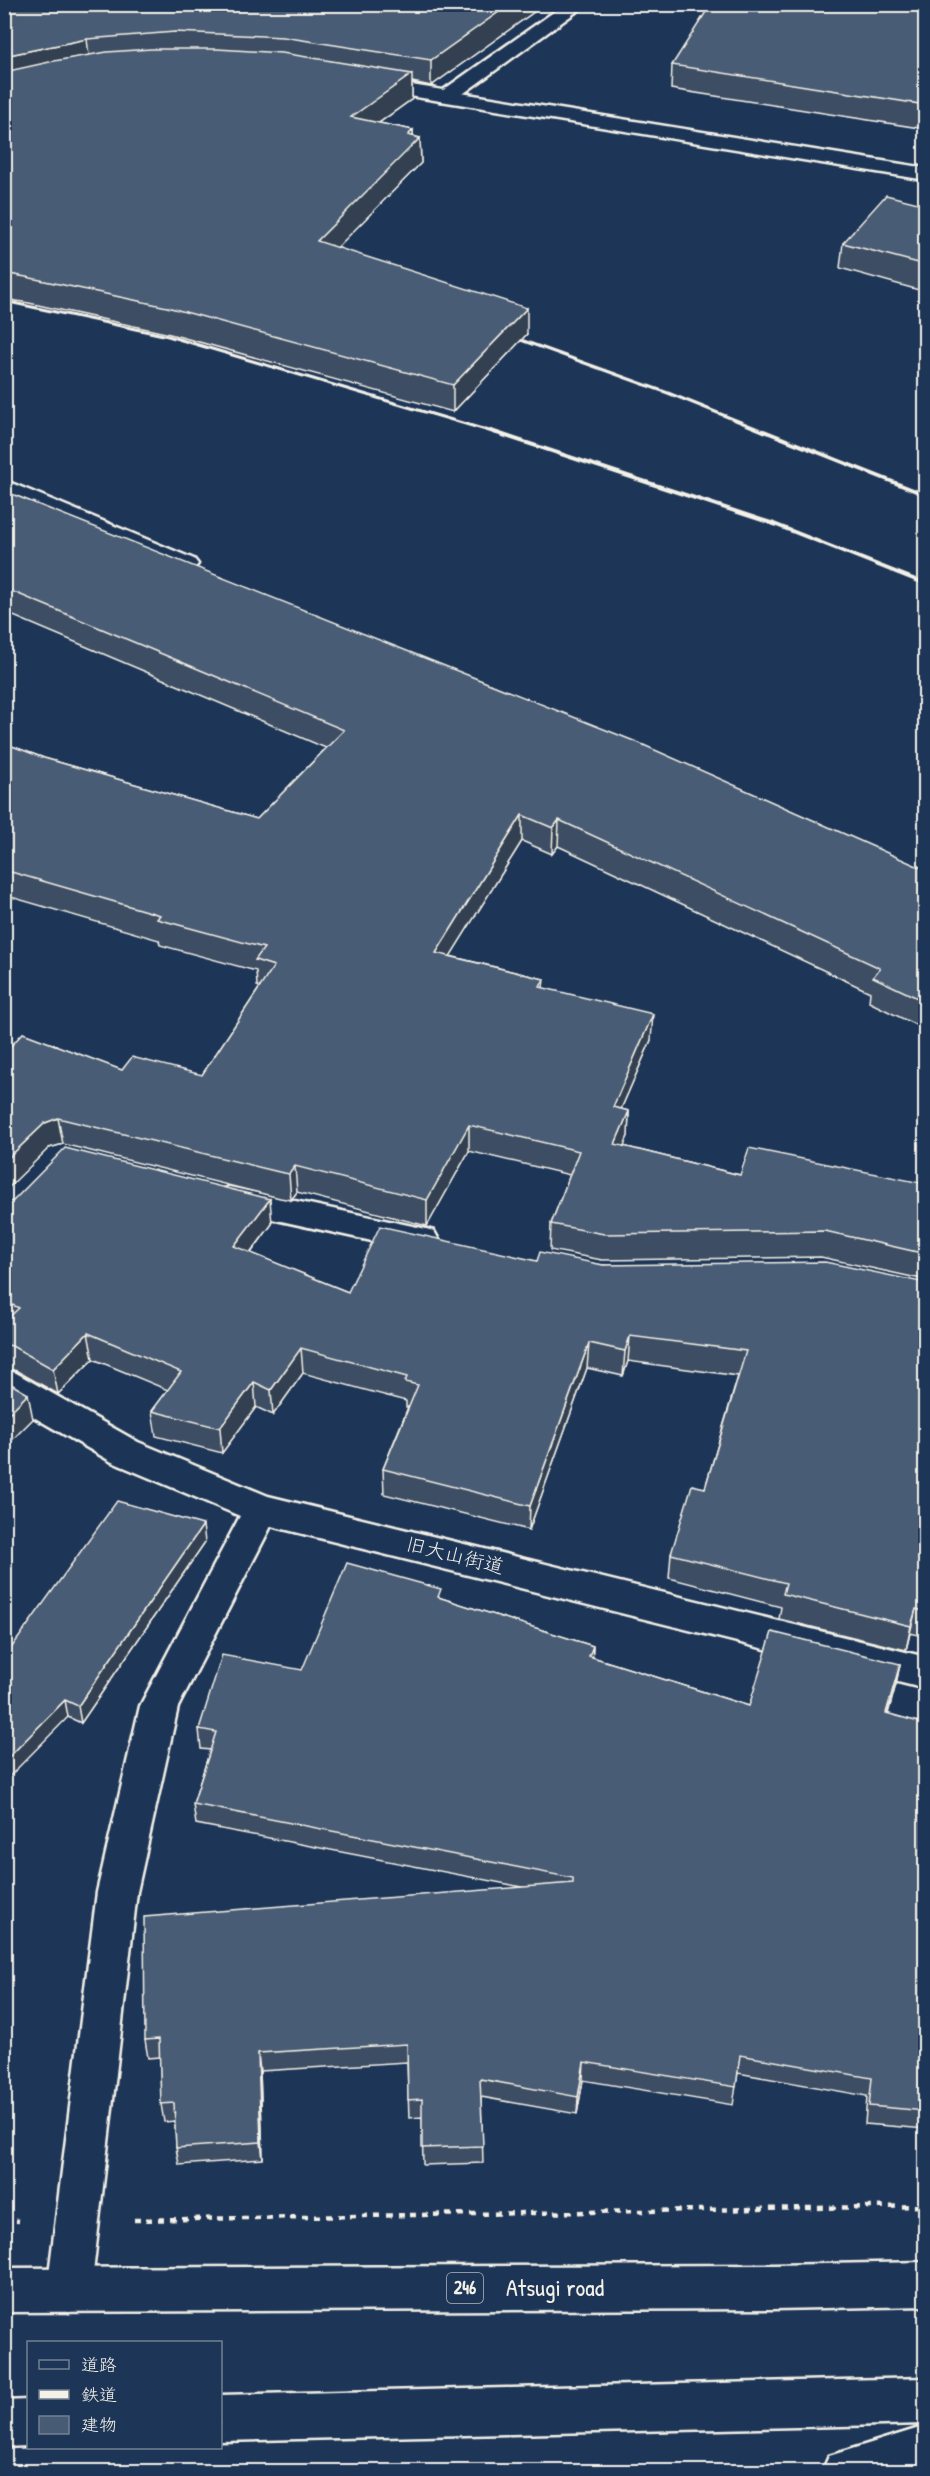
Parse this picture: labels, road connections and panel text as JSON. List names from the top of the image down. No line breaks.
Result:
{"streets":{"main road":["旧大山街道","246","Atsugi road"]},"legend":["道路","鉄道","建物"]}
